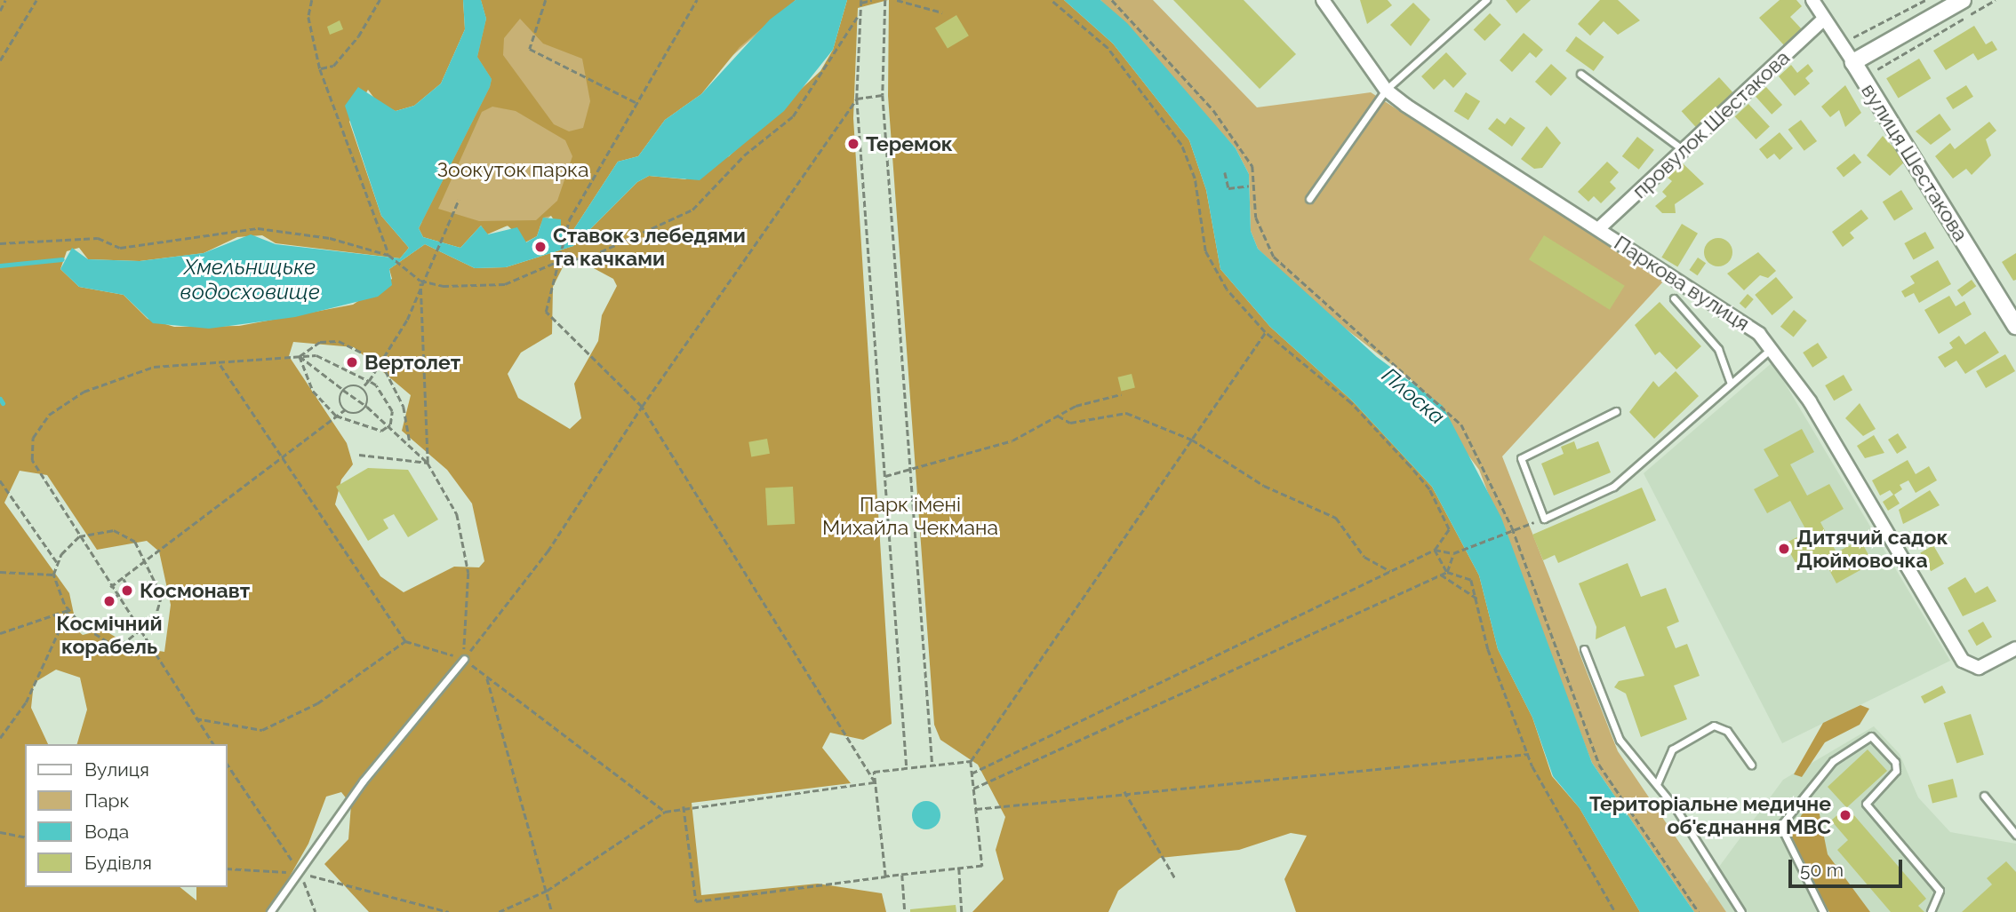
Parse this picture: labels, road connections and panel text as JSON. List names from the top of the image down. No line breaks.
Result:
{"streets":{"street":["провулок Шестакова","вулиця Шестакова","Паркова вулиця"]},"crossings":[["провулок Шестакова","вулиця Шестакова"],["провулок Шестакова","Паркова вулиця"]],"water":["Хмельницьке водосховище","Плоска"],"parks":["Зоокуток парка","Парк імені Михайла Чекмана"],"places":["Теремок","Ставок з лебедями та качками","Вертолет","Дитячий садок Дюймовочка","Космонавт","Космічний корабель","Територіальне медичне об'єднання МВС"],"legend":["Вулиця","Парк","Вода","Будівля"],"scale_bar":"50 m"}
